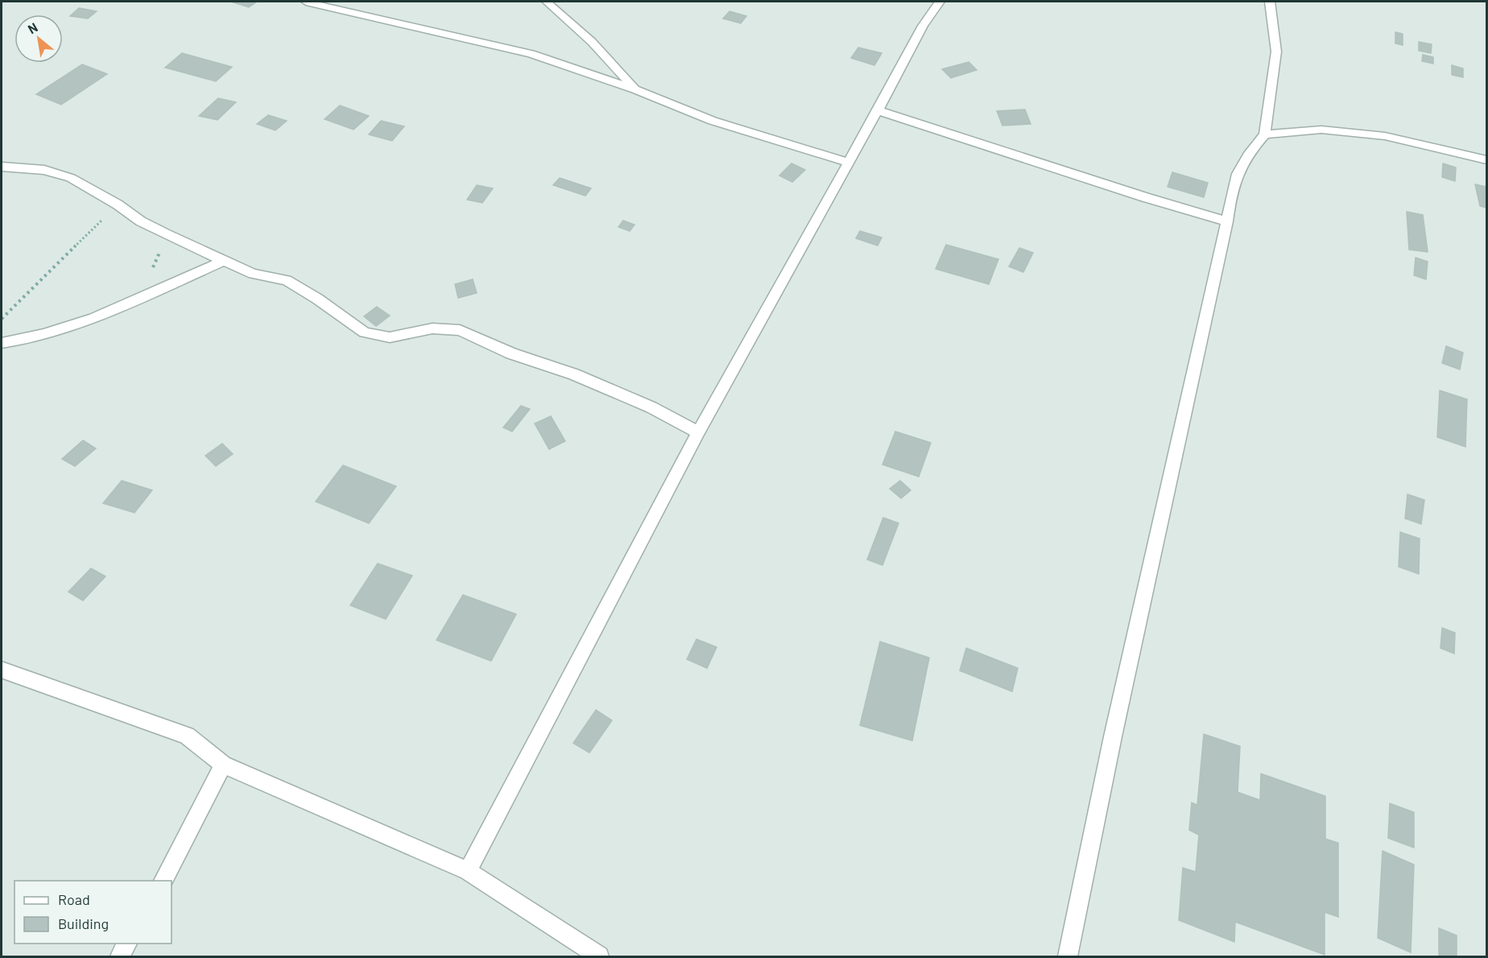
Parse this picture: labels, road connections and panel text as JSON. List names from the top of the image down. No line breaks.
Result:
{"legend":["Road","Building"],"north":"top left"}
